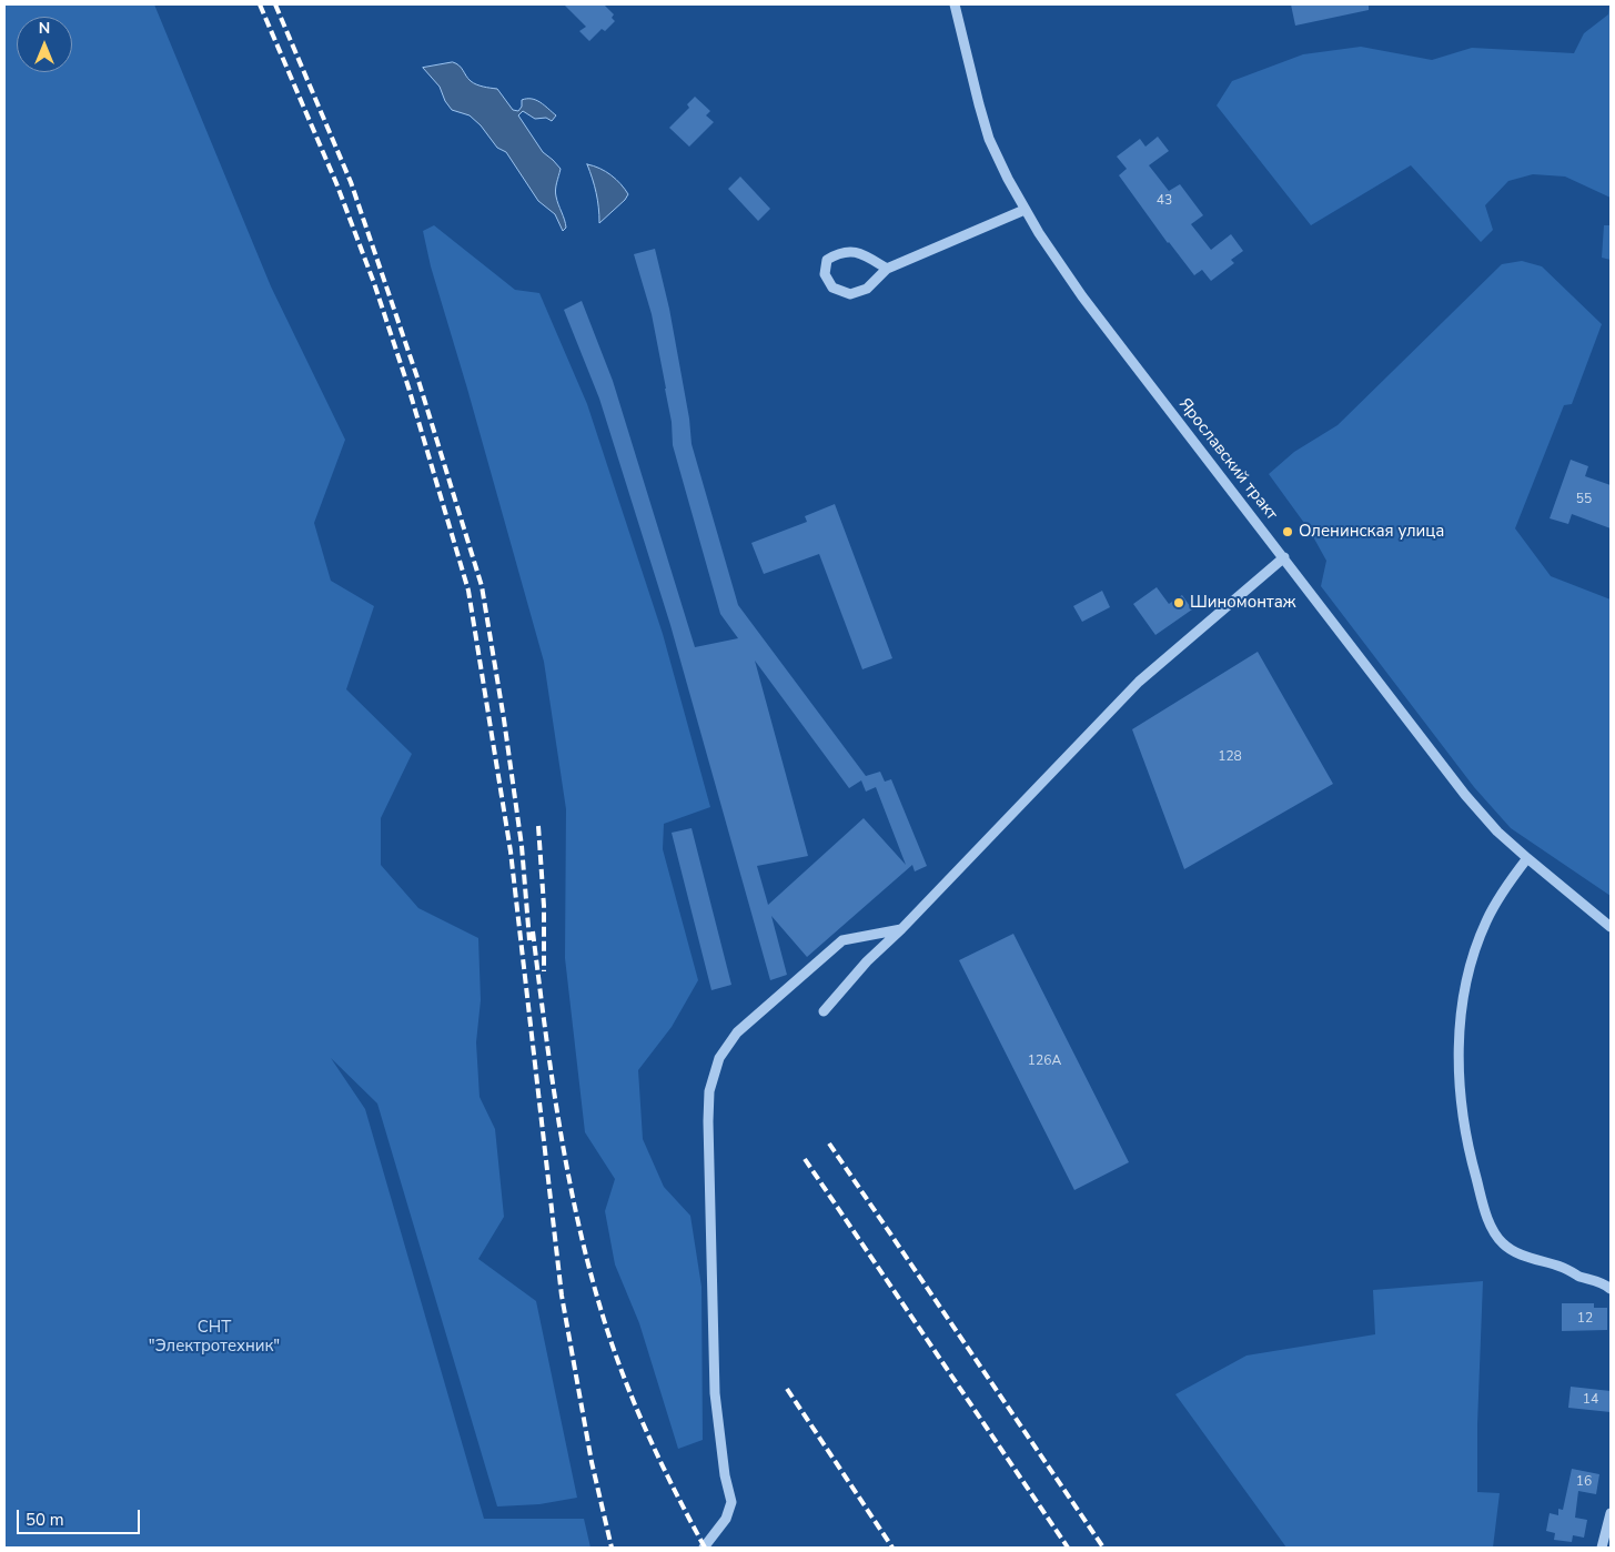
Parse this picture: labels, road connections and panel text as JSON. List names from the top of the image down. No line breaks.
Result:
{"streets":{"street":["Ярославский тракт"]},"parks":["СНТ \"Электротехник\""],"places":["Оленинская улица","Шиномонтаж"],"house_numbers":["43","55","128","126А","12","14","16"],"scale_bar":"50 m","north":"top"}
